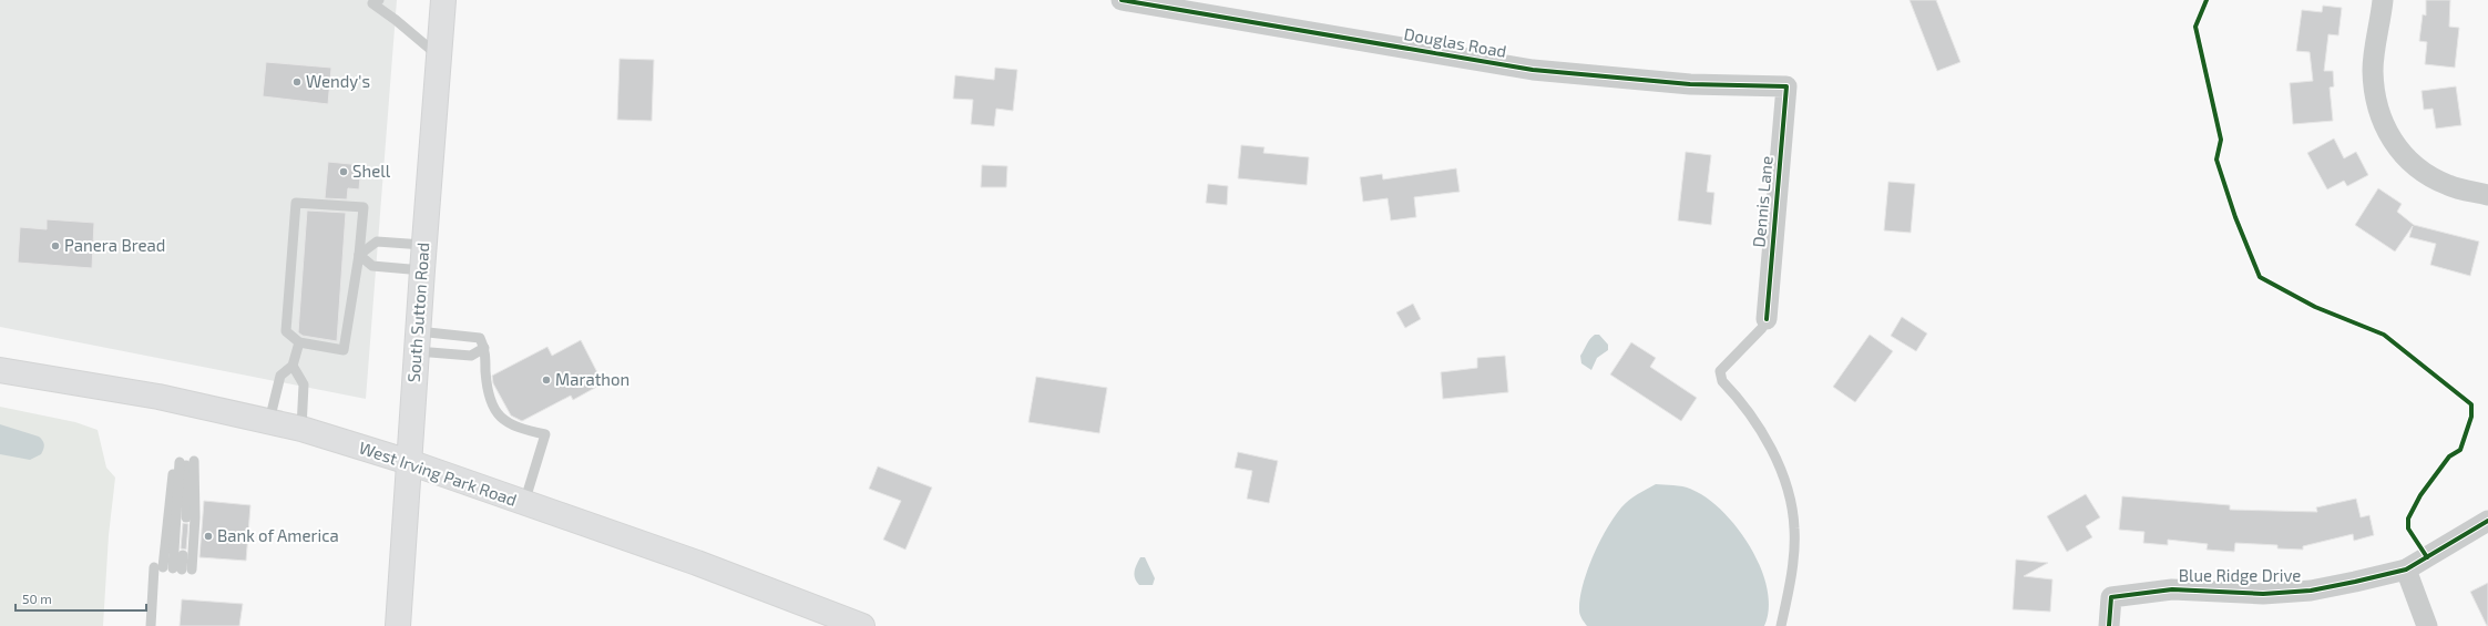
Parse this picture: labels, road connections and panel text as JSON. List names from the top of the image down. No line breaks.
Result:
{"streets":{"main road":["South Sutton Road","West Irving Park Road"],"street":["Douglas Road","Dennis Lane","Blue Ridge Drive"]},"crossings":[["Douglas Road","Dennis Lane"],["South Sutton Road","West Irving Park Road"]],"places":["Wendy's","Shell","Panera Bread","Marathon","Bank of America"],"scale_bar":"50 m"}
